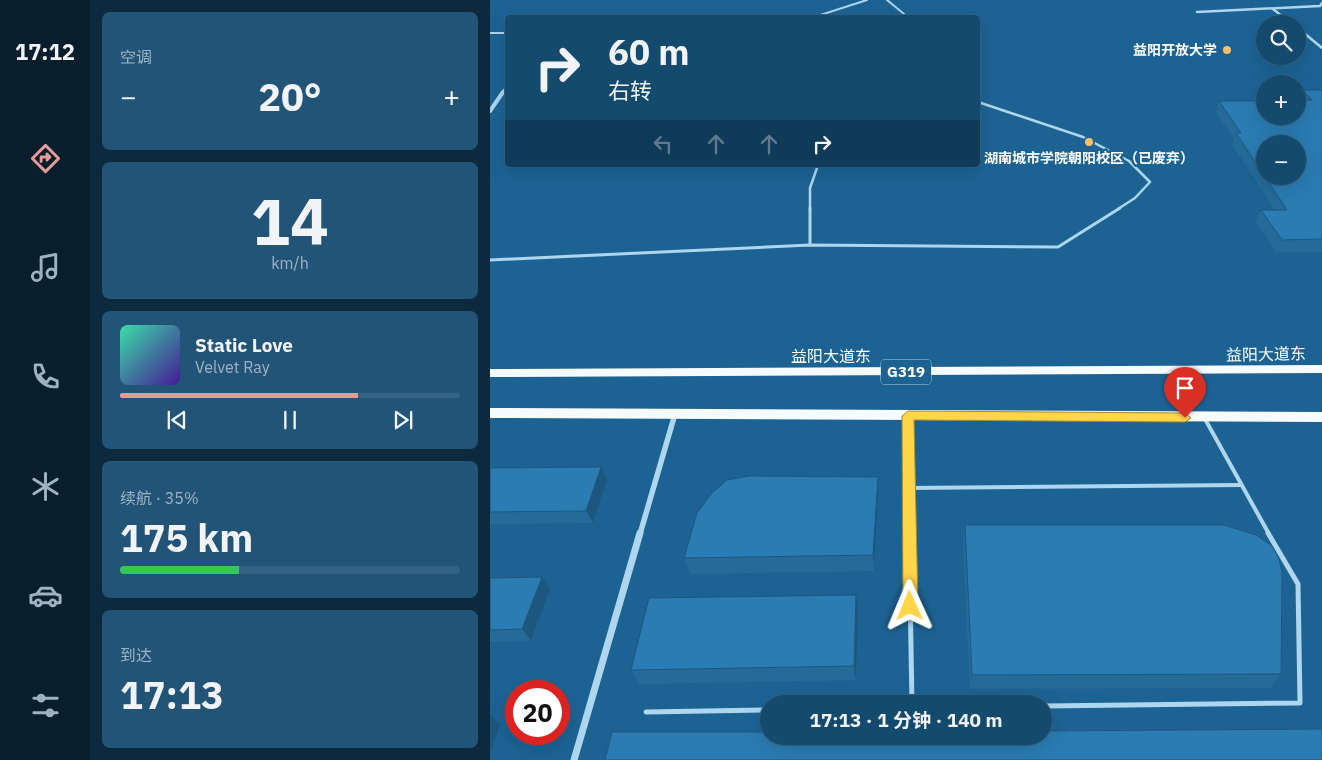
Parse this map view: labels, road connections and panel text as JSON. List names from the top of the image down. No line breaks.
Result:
{"streets":{"main road":["益阳大道东","G319"]},"places":["益阳开放大学","湖南城市学院朝阳校区（已废弃）"],"page":{"tabs":"17:12","tile":["空调",["14","km/h"],["续航 · 35%","175 km"],["到达","17:13"]],"map_buttons":["+","−"],"turn":["60 m","右转"],"heat":["−","20°","+"],"song":["Static Love","Velvet Ray"],"limit":"20","trip":"17:13 · 1 分钟 · 140 m"}}
